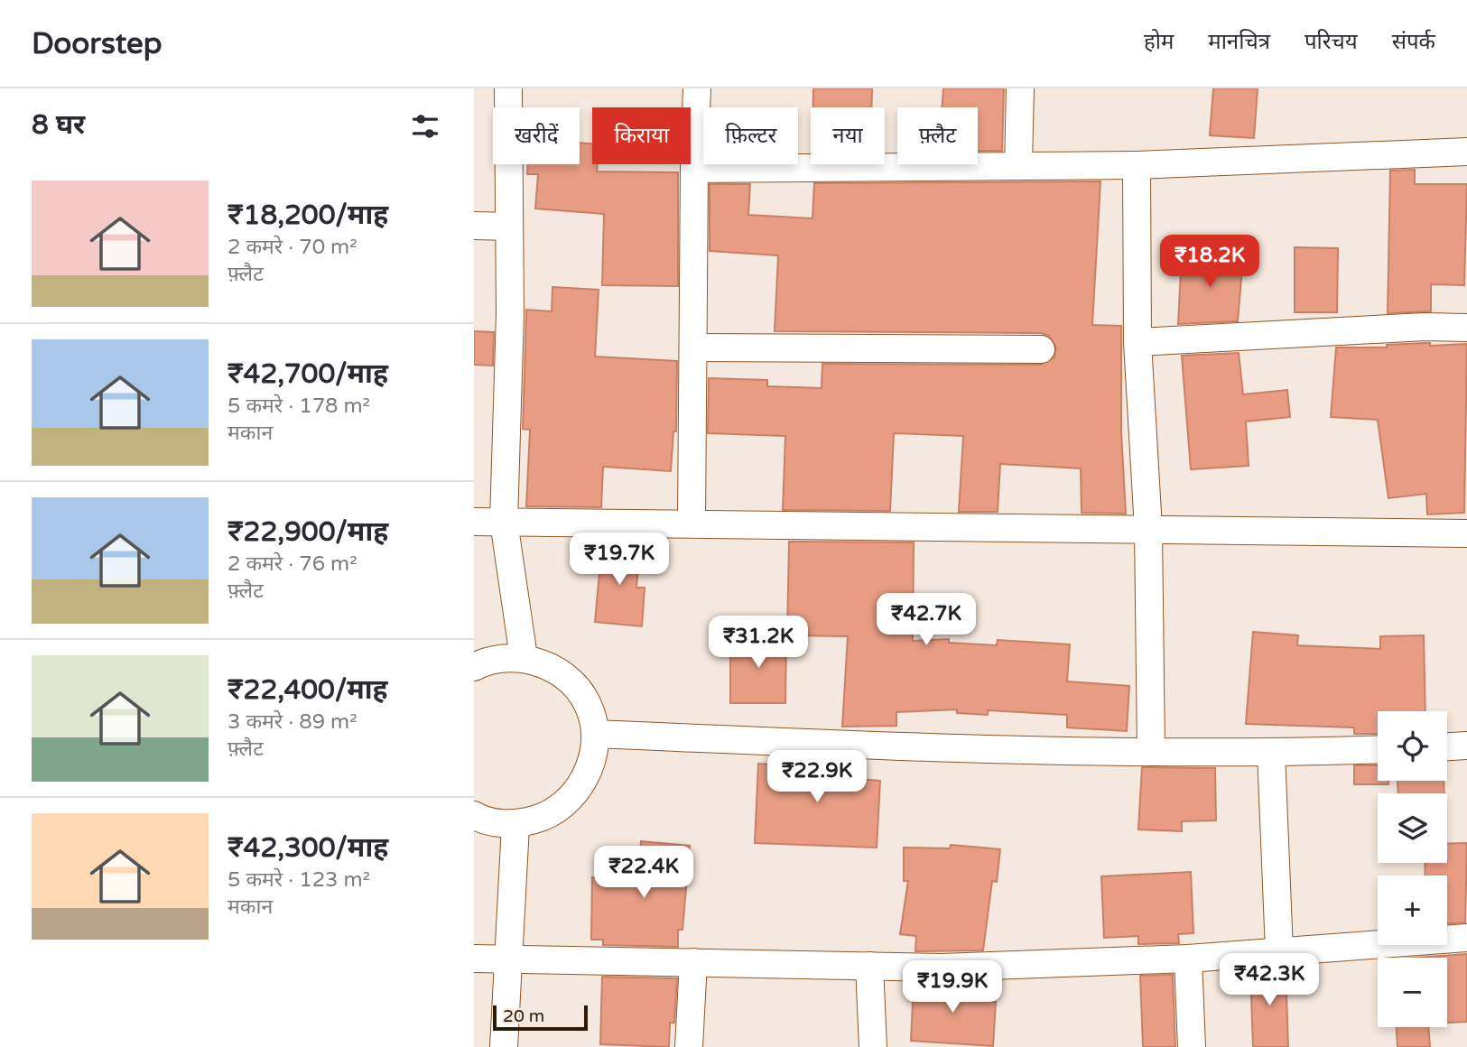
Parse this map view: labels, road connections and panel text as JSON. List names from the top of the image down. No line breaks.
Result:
{"scale_bar":"20 m","page":{"header":"Doorstep","nav":["होम","मानचित्र","परिचय","संपर्क"],"heading":"8 घर","chip":["खरीदें","किराया","फ़िल्टर","नया","फ़्लैट"],"list":[{"name":"₹18,200/माह","note":"2 कमरे · 70 m² · फ़्लैट"},{"name":"₹42,700/माह","note":"5 कमरे · 178 m² · मकान"},{"name":"₹22,900/माह","note":"2 कमरे · 76 m² · फ़्लैट"},{"name":"₹22,400/माह","note":"3 कमरे · 89 m² · फ़्लैट"},{"name":"₹42,300/माह","note":"5 कमरे · 123 m² · मकान"}],"price":["₹18.2K","₹19.7K","₹42.7K","₹31.2K","₹22.9K","₹22.4K","₹42.3K","₹19.9K"],"map_buttons":["+","−"],"scale":"20 m"}}
